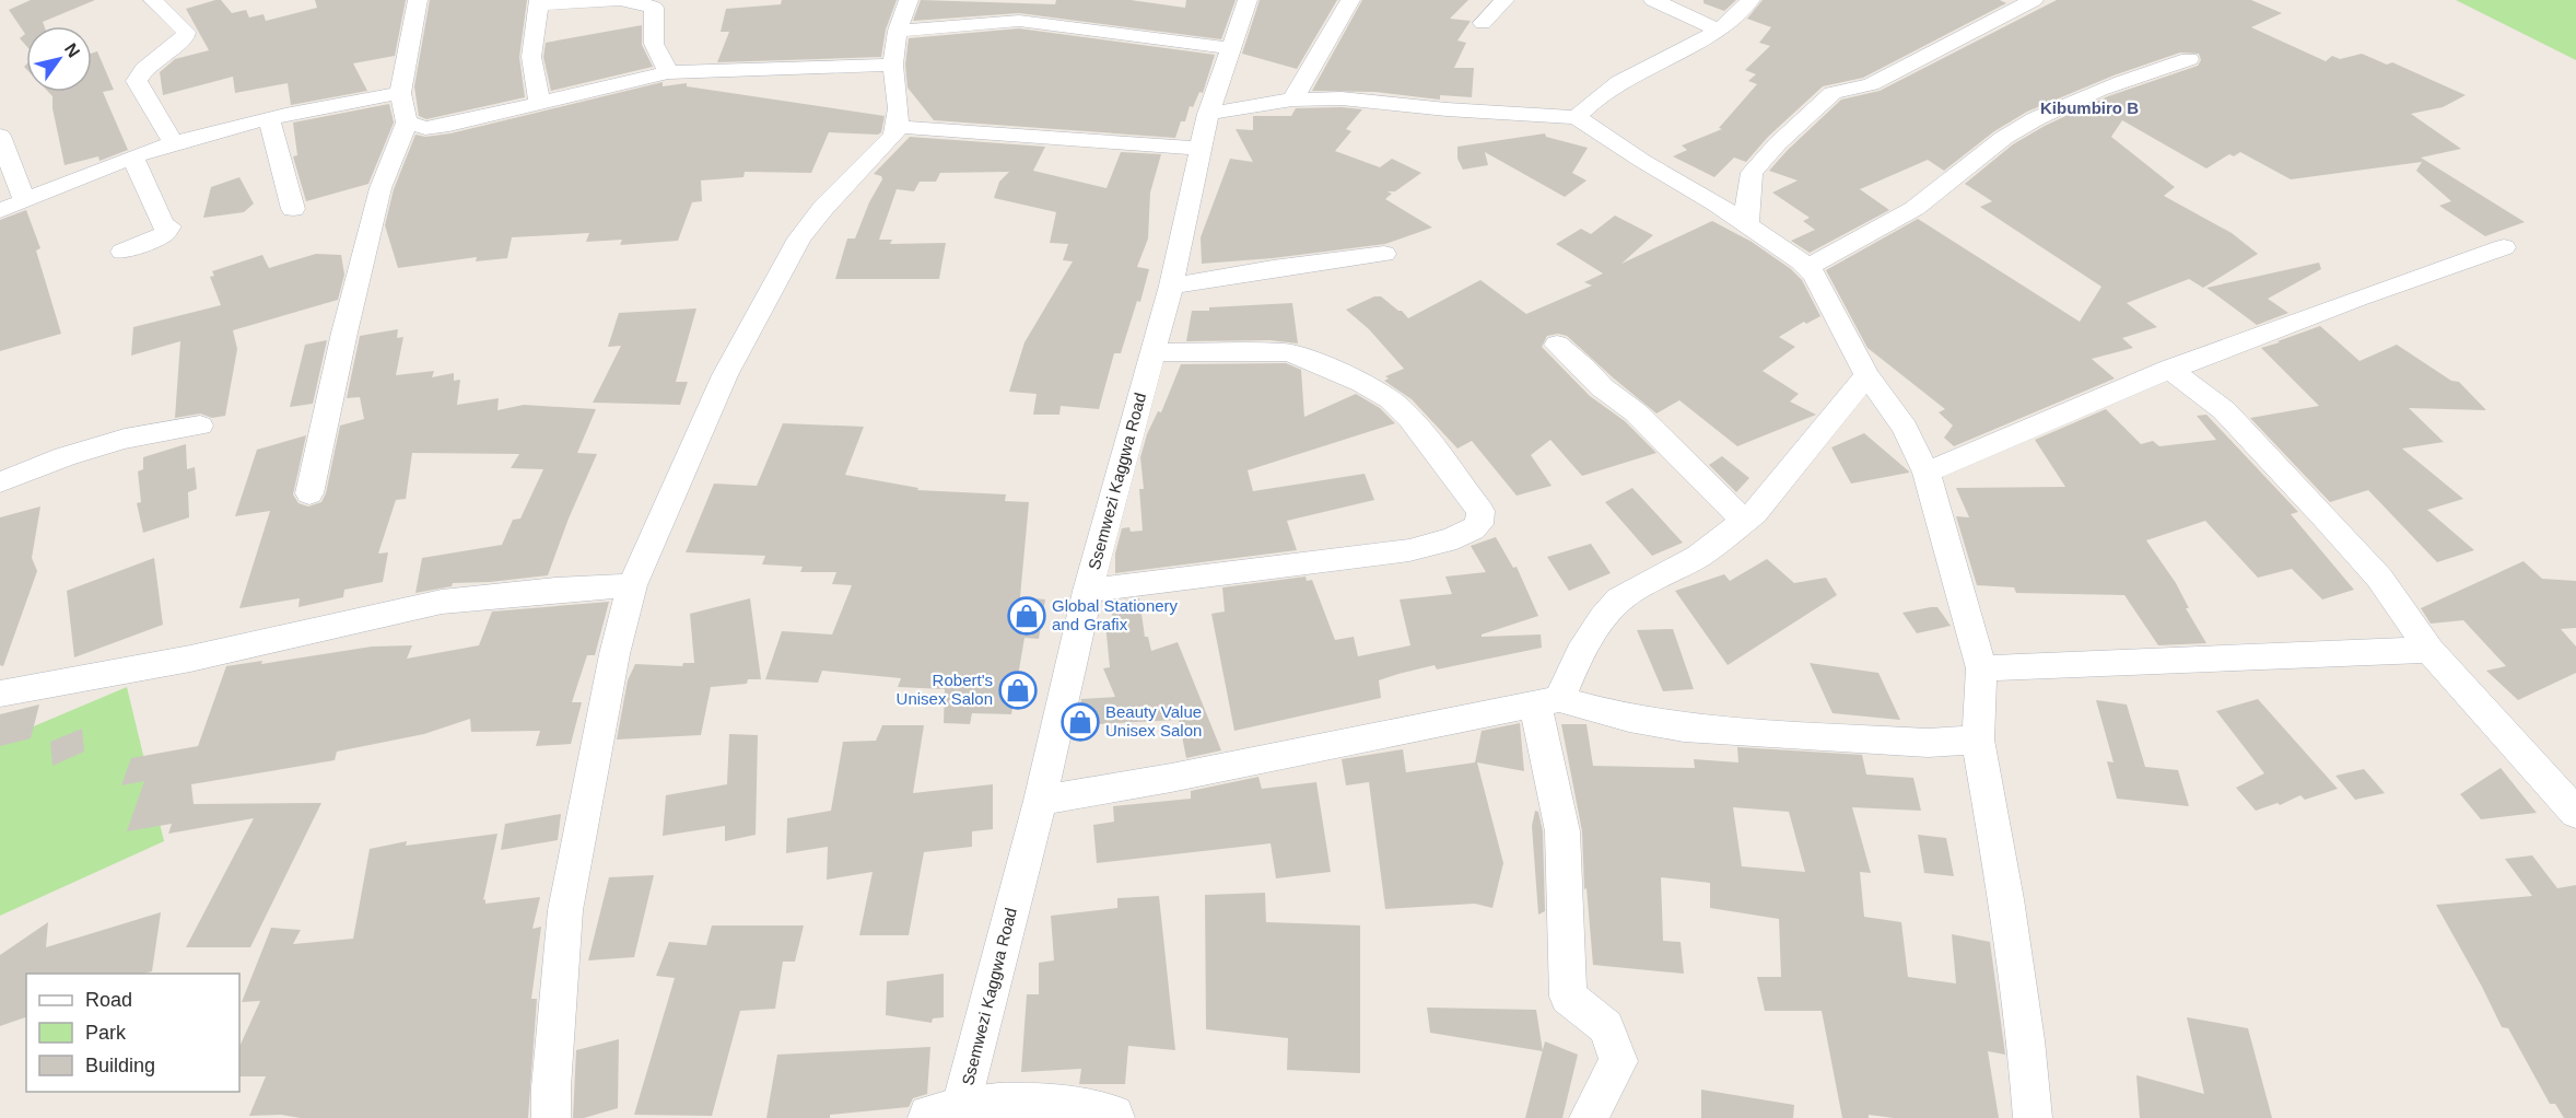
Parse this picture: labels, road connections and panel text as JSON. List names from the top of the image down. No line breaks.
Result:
{"streets":{"street":["Ssemwezi Kaggwa Road"]},"districts":["Kibumbiro B"],"places":{"shop":["Global Stationery and Grafix","Robert's Unisex Salon","Beauty Value Unisex Salon"]},"legend":["Road","Park","Building"],"north":"top right"}
